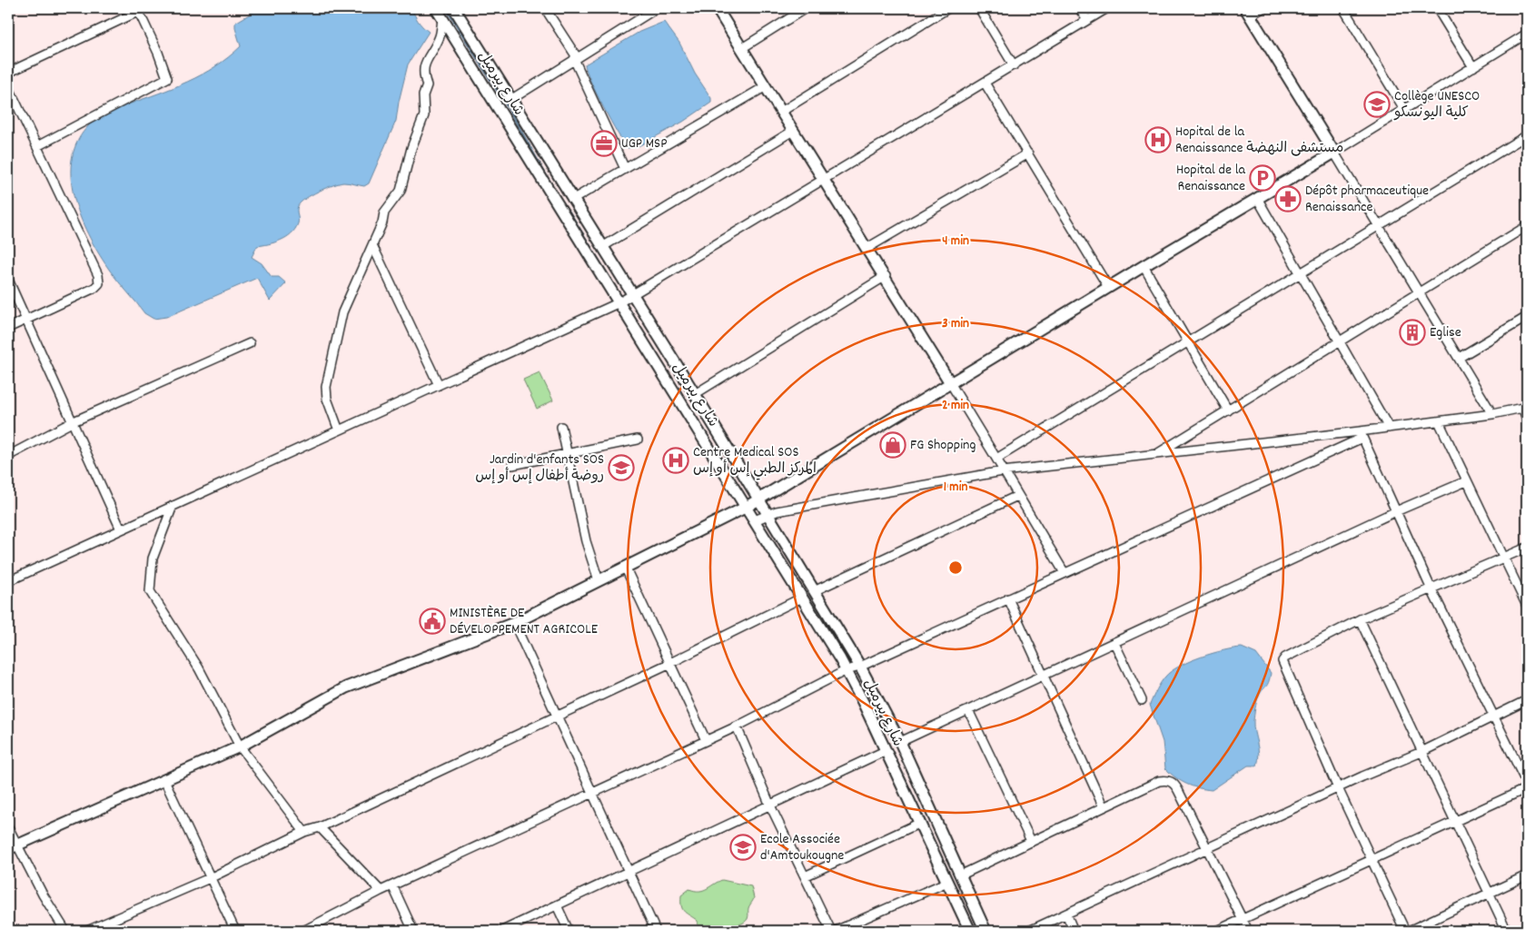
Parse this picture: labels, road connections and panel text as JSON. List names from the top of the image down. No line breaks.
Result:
{"streets":{"street":["شارع بيرميل"]},"places":{"school or university":["Collège UNESCO كلية اليونسكو","Jardin d'enfants SOS روضة أطفال إس أو إس","Ecole Associée d'Amtoukougne"],"hospital":["Hopital de la Renaissance مستشفى النهضة","Centre Medical SOS المركز الطبي إس أو إس"],"office":["UGP MSP"],"parking":["Hopital de la Renaissance"],"pharmacy":["Dépôt pharmaceutique Renaissance"],"building":["Eglise"],"shop":["FG Shopping"],"public building":["MINISTÈRE DE DÉVELOPPEMENT AGRICOLE"]},"rings":["4 min","3 min","2 min","1 min"]}
